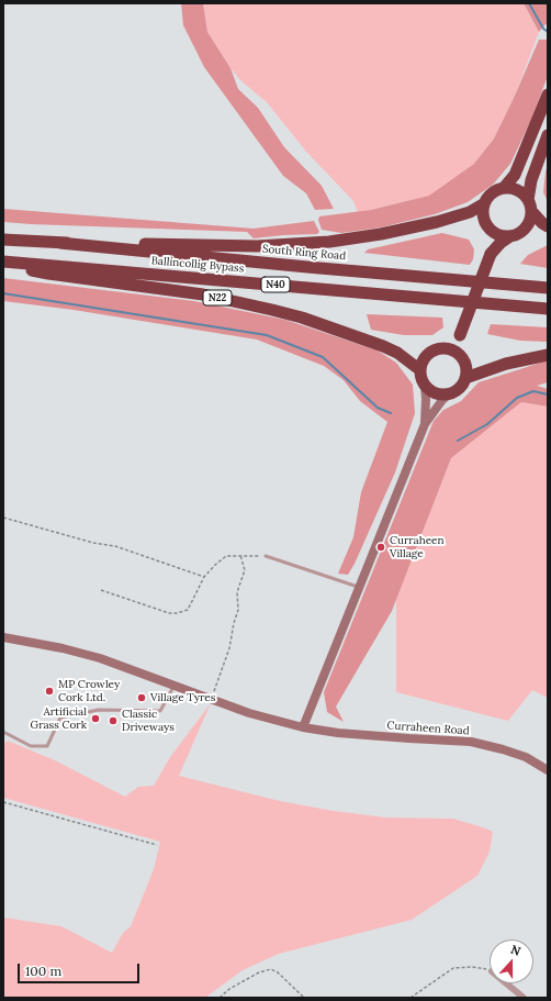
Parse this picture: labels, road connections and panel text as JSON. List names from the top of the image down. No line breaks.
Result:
{"streets":{"highway":["South Ring Road","Ballincollig Bypass","N40","N22"],"street":["Curraheen Road"]},"crossings":[["Ballincollig Bypass","N22"]],"places":["Curraheen Village","MP Crowley Cork Ltd.","Village Tyres","Artificial Grass Cork","Classic Driveways"],"scale_bar":"100 m","north":"top"}
